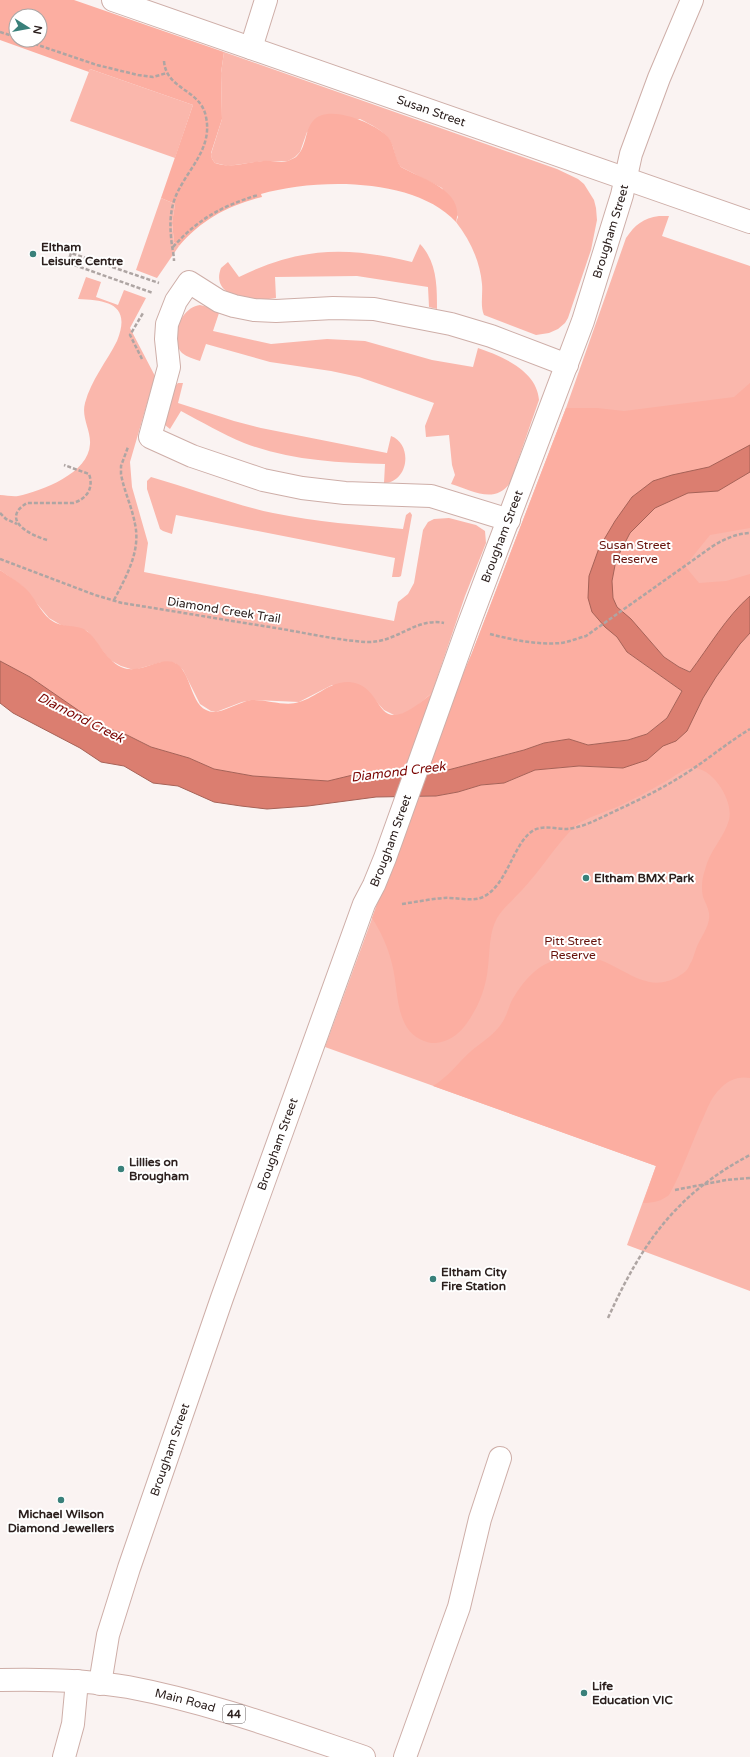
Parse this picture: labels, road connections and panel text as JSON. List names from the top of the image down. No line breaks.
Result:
{"streets":{"street":["Susan Street","Brougham Street","Main Road","44"],"path":["Diamond Creek Trail"]},"crossings":[["Susan Street","Brougham Street"],["Brougham Street","Main Road"]],"water":["Diamond Creek"],"parks":["Susan Street Reserve","Pitt Street Reserve"],"places":["Eltham Leisure Centre","Eltham BMX Park","Lillies on Brougham","Eltham City Fire Station","Michael Wilson Diamond Jewellers","Life Education VIC"],"north":"right"}
